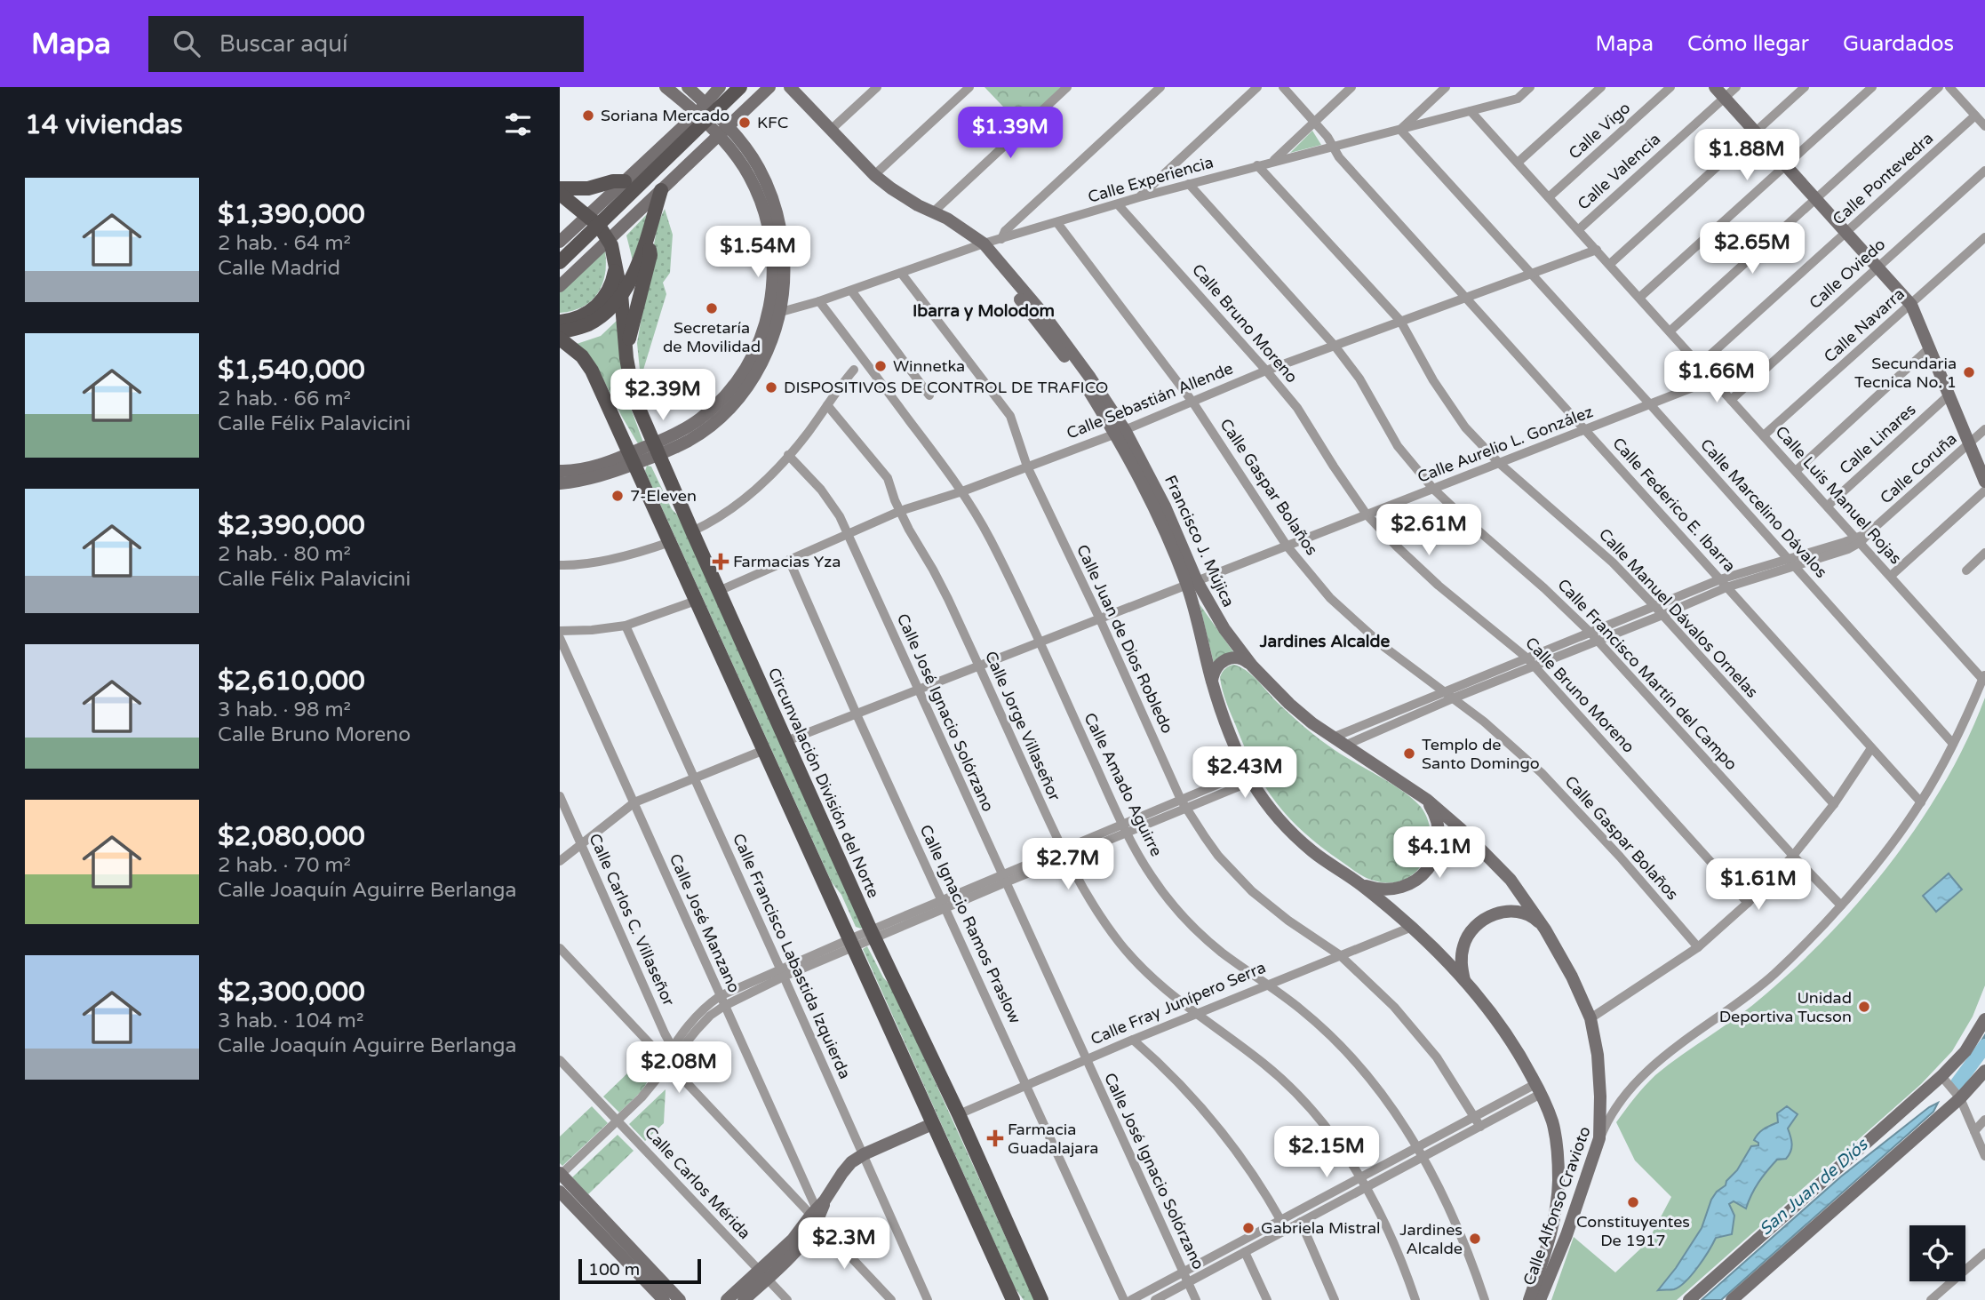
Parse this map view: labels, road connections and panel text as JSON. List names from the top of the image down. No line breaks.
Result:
{"streets":{"main road":["Circunvalación División del Norte"],"street":["Calle Vigo","Calle Valencia","Calle Pontevedra","Calle Experiencia","Calle Oviedo","Calle Bruno Moreno","Calle Navarra","Calle Sebastián Allende","Calle Linares","Calle Aurelio L. González","Calle Coruña","Calle Gaspar Bolaños","Calle Luis Manuel Rojas","Calle Federico E. Ibarra","Calle Marcelino Dávalos","Francisco J. Mújica","Calle Manuel Dávalos Ornelas","Calle Juan de Dios Robledo","Calle Francisco Martín del Campo","Calle José Ignacio Solórzano","Calle Jorge Villaseñor","Calle Amado Aguirre","Calle Carlos C. Villaseñor","Calle José Manzano","Calle Ignacio Ramos Praslow","Calle Francisco Labastida Izquierda","Calle Fray Junípero Serra","Calle Carlos Mérida","Calle Alfonso Cravioto"]},"crossings":[["Calle Vigo","Calle Luis Manuel Rojas"],["Calle Valencia","Calle Luis Manuel Rojas"],["Calle Pontevedra","Calle Luis Manuel Rojas"],["Calle Experiencia","Calle Bruno Moreno"],["Calle Experiencia","Calle Gaspar Bolaños"],["Calle Experiencia","Calle Luis Manuel Rojas"],["Calle Experiencia","Calle Federico E. Ibarra"],["Calle Experiencia","Calle Marcelino Dávalos"],["Calle Experiencia","Francisco J. Mújica"],["Calle Experiencia","Calle Manuel Dávalos Ornelas"],["Calle Experiencia","Calle Juan de Dios Robledo"],["Calle Experiencia","Calle Francisco Martín del Campo"],["Calle Experiencia","Calle Amado Aguirre"],["Calle Oviedo","Calle Luis Manuel Rojas"],["Calle Bruno Moreno","Calle Sebastián Allende"],["Calle Bruno Moreno","Calle Aurelio L. González"],["Calle Navarra","Calle Luis Manuel Rojas"],["Calle Sebastián Allende","Calle Gaspar Bolaños"],["Calle Sebastián Allende","Calle Luis Manuel Rojas"],["Calle Sebastián Allende","Calle Federico E. Ibarra"],["Calle Sebastián Allende","Calle Marcelino Dávalos"],["Calle Sebastián Allende","Francisco J. Mújica"],["Calle Sebastián Allende","Calle Manuel Dávalos Ornelas"],["Calle Sebastián Allende","Calle Juan de Dios Robledo"],["Calle Sebastián Allende","Calle Francisco Martín del Campo"],["Calle Sebastián Allende","Calle José Ignacio Solórzano"],["Calle Sebastián Allende","Calle Jorge Villaseñor"],["Calle Sebastián Allende","Circunvalación División del Norte"],["Calle Sebastián Allende","Calle Amado Aguirre"],["Calle Sebastián Allende","Calle Ignacio Ramos Praslow"],["Calle Linares","Calle Luis Manuel Rojas"],["Calle Aurelio L. González","Calle Gaspar Bolaños"],["Calle Aurelio L. González","Calle Luis Manuel Rojas"],["Calle Aurelio L. González","Calle Federico E. Ibarra"],["Calle Aurelio L. González","Calle Marcelino Dávalos"],["Calle Aurelio L. González","Francisco J. Mújica"],["Calle Aurelio L. González","Calle Manuel Dávalos Ornelas"],["Calle Aurelio L. González","Calle Juan de Dios Robledo"],["Calle Aurelio L. González","Calle Francisco Martín del Campo"],["Calle Aurelio L. González","Calle José Ignacio Solórzano"],["Calle Aurelio L. González","Calle Jorge Villaseñor"],["Calle Aurelio L. González","Circunvalación División del Norte"],["Calle Aurelio L. González","Calle Amado Aguirre"],["Calle Aurelio L. González","Calle Ignacio Ramos Praslow"],["Calle Coruña","Calle Luis Manuel Rojas"],["Calle Coruña","Calle Federico E. Ibarra"],["Calle Coruña","Calle Marcelino Dávalos"],["Calle Luis Manuel Rojas","Calle Alfonso Cravioto"],["Calle Federico E. Ibarra","Calle Alfonso Cravioto"],["Calle Marcelino Dávalos","Calle Alfonso Cravioto"],["Francisco J. Mújica","Calle Alfonso Cravioto"],["Calle Juan de Dios Robledo","Calle Fray Junípero Serra"],["Calle Francisco Martín del Campo","Calle Alfonso Cravioto"],["Calle José Ignacio Solórzano","Calle Fray Junípero Serra"],["Calle Jorge Villaseñor","Calle Fray Junípero Serra"],["Circunvalación División del Norte","Calle Fray Junípero Serra"],["Calle Amado Aguirre","Calle Fray Junípero Serra"],["Calle Ignacio Ramos Praslow","Calle Fray Junípero Serra"]],"districts":["Ibarra y Molodom","Jardines Alcalde"],"water":["San Juan de Diós"],"places":{"other":["Soriana Mercado","KFC","Secretaría de Movilidad","Winnetka","Secundaria Tecnica No. 1","DISPOSITIVOS DE CONTROL DE TRAFICO","7-Eleven","Templo de Santo Domingo","Unidad Deportiva Tucson","Constituyentes De 1917","Gabriela Mistral","Jardines Alcalde"],"health":["Farmacias Yza","Farmacia Guadalajara"]},"scale_bar":"100 m","page":{"header":"Mapa","search":"Buscar aquí","nav":["Mapa","Cómo llegar","Guardados"],"heading":"14 viviendas","price":["$1.39M","$1.88M","$2.65M","$1.54M","$1.66M","$2.39M","$2.61M","$2.43M","$4.1M","$2.7M","$1.61M","$2.08M","$2.15M","$2.3M"],"list":[{"name":"$1,390,000","note":"2 hab. · 64 m² · Calle Madrid"},{"name":"$1,540,000","note":"2 hab. · 66 m² · Calle Félix Palavicini"},{"name":"$2,390,000","note":"2 hab. · 80 m² · Calle Félix Palavicini"},{"name":"$2,610,000","note":"3 hab. · 98 m² · Calle Bruno Moreno"},{"name":"$2,080,000","note":"2 hab. · 70 m² · Calle Joaquín Aguirre Berlanga"},{"name":"$2,300,000","note":"3 hab. · 104 m² · Calle Joaquín Aguirre Berlanga"}],"scale":"100 m"}}
